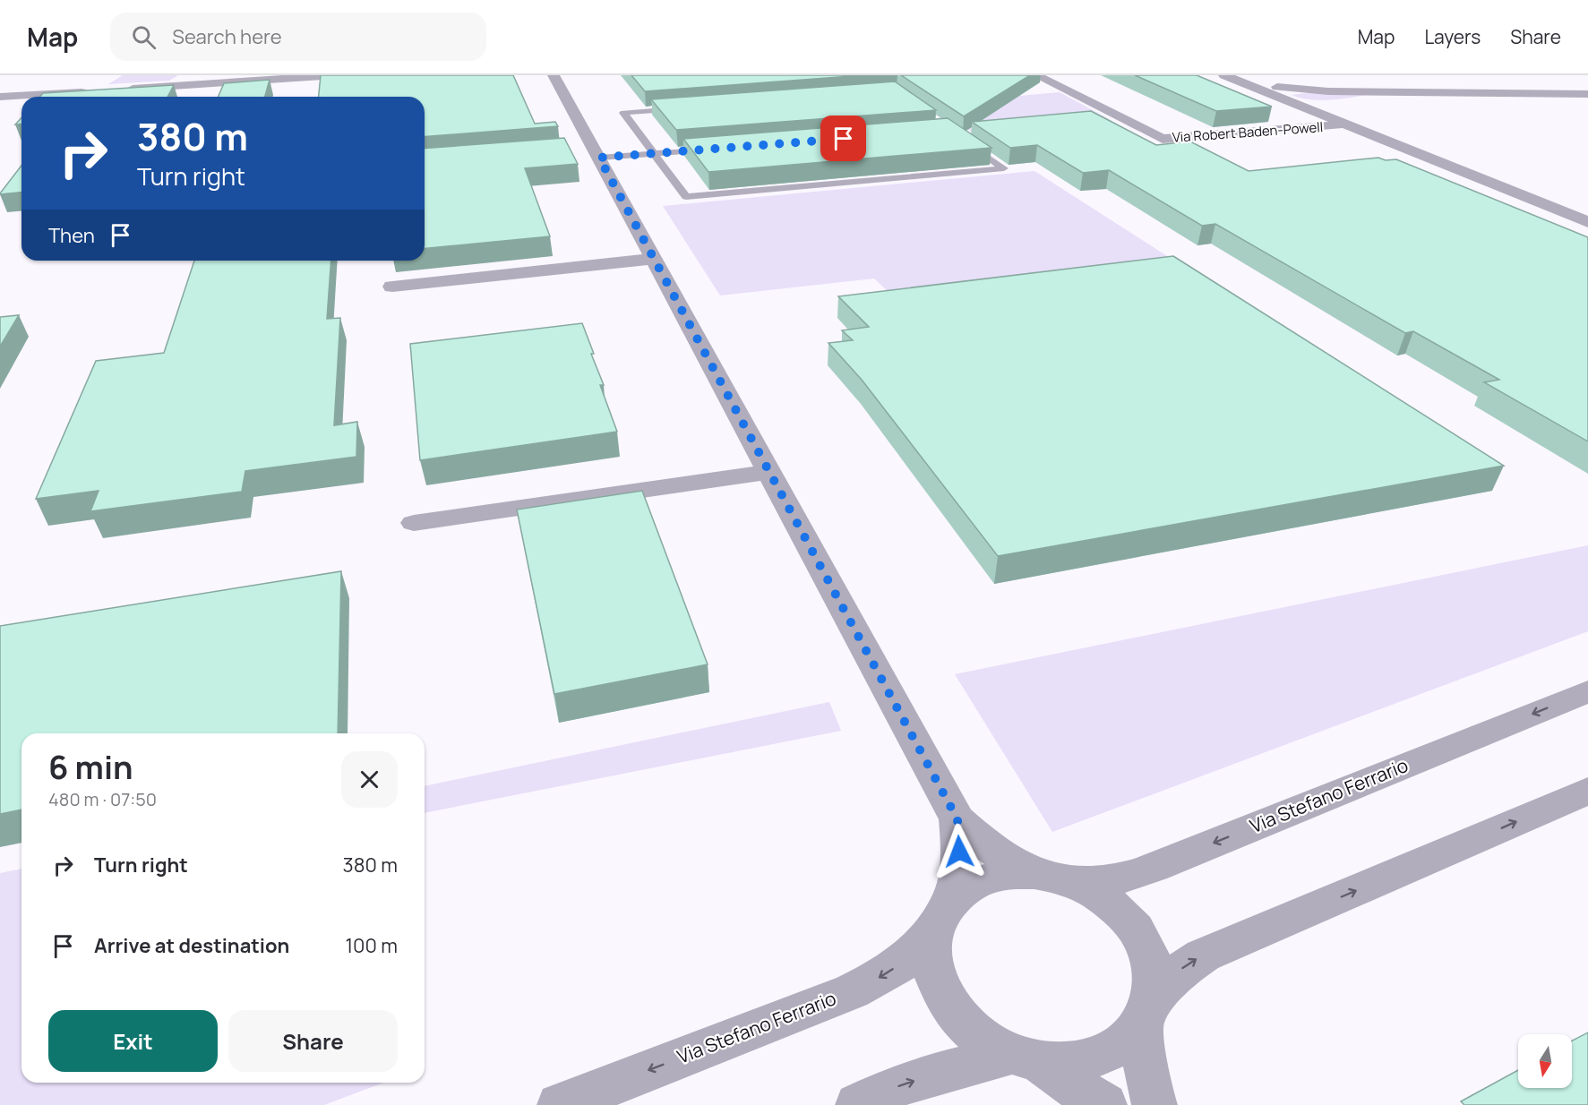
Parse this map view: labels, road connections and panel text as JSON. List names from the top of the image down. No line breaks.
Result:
{"streets":{"street":["Via Robert Baden-Powell","Via Stefano Ferrario"]},"north":"bottom","page":{"header":"Map","search":"Search here","nav":["Map","Layers","Share"],"turn":["380 m","Turn right"],"then":"Then","heading":["6 min","480 m · 07:50"],"list":[{"name":"Turn right","value":"380 m"},{"name":"Arrive at destination","value":"100 m"}],"buttons":["Exit","Share"]}}
